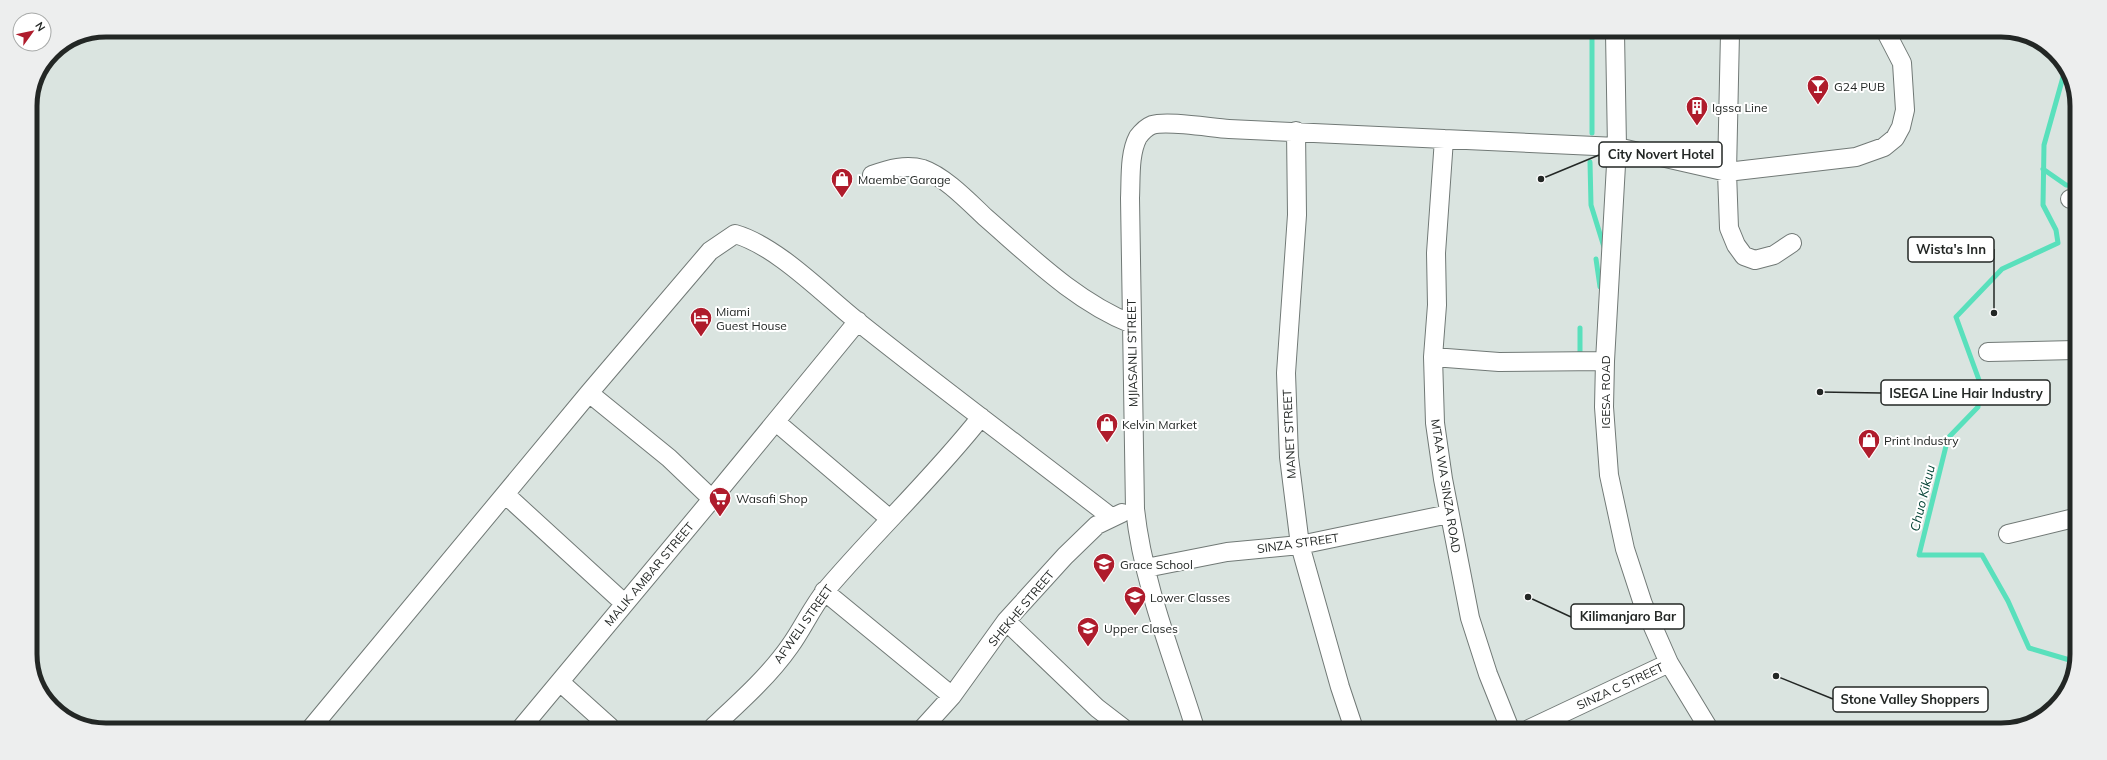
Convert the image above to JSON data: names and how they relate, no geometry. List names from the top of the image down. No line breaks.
{"streets":{"street":["MJIASANLI STREET","IGESA ROAD","MANET STREET","MTAA WA SINZA ROAD","SINZA STREET","MALIK AMBAR STREET","SHEKHE STREET","AFWELI STREET","SINZA C STREET"]},"crossings":[["MJIASANLI STREET","MANET STREET"],["MJIASANLI STREET","SINZA STREET"],["MJIASANLI STREET","SHEKHE STREET"],["IGESA ROAD","SINZA C STREET"],["MANET STREET","SINZA STREET"],["MTAA WA SINZA ROAD","SINZA STREET"]],"water":["Chuo Kikuu"],"places":{"bar":["G24 PUB"],"building":["Igssa Line"],"other":["City Novert Hotel","Wista's Inn","ISEGA Line Hair Industry","Kilimanjaro Bar","Stone Valley Shoppers"],"shop":["Maembe Garage","Kelvin Market","Print Industry"],"hotel":["Miami Guest House"],"supermarket":["Wasafi Shop"],"school or university":["Grace School","Lower Classes","Upper Clases"]},"north":"top right"}
